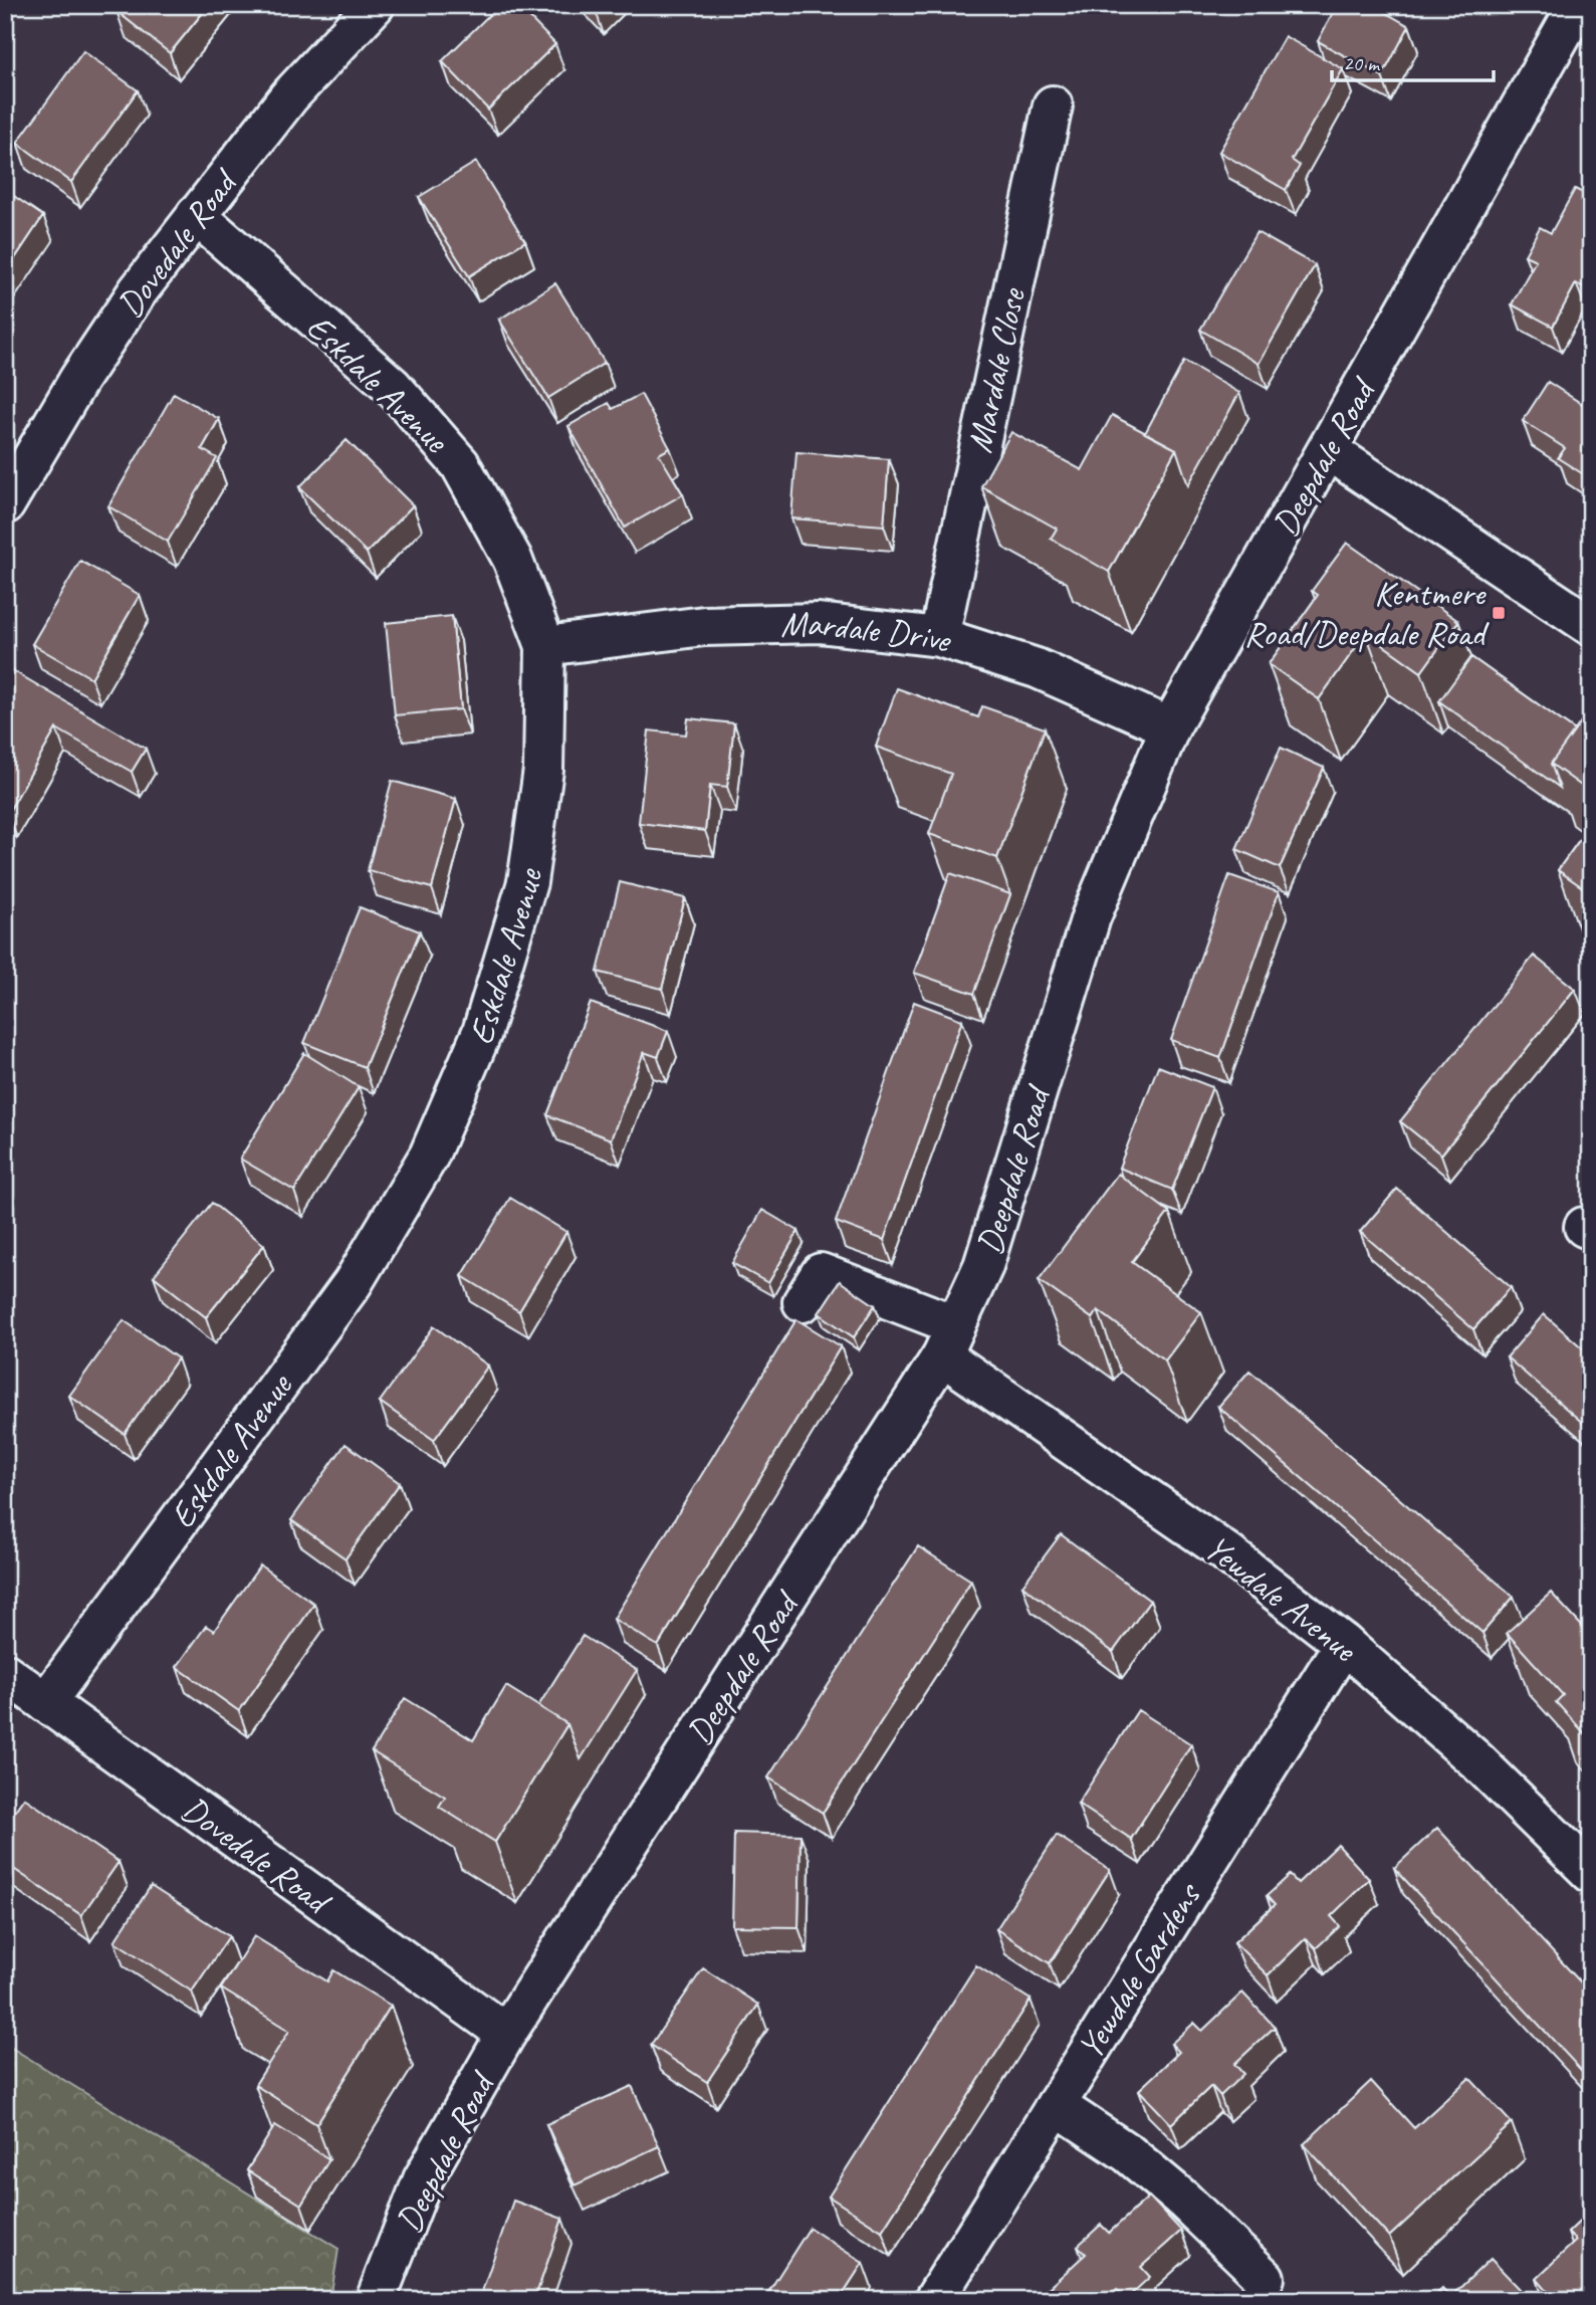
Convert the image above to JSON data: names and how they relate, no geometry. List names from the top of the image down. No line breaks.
{"streets":{"street":["Dovedale Road","Mardale Close","Eskdale Avenue","Deepdale Road","Mardale Drive","Yewdale Avenue","Yewdale Gardens"]},"crossings":[["Dovedale Road","Eskdale Avenue"],["Dovedale Road","Deepdale Road"],["Mardale Close","Mardale Drive"],["Eskdale Avenue","Mardale Drive"],["Deepdale Road","Mardale Drive"],["Deepdale Road","Yewdale Avenue"],["Yewdale Avenue","Yewdale Gardens"]],"places":{"transit":["Kentmere Road/Deepdale Road"]},"scale_bar":"20 m"}
